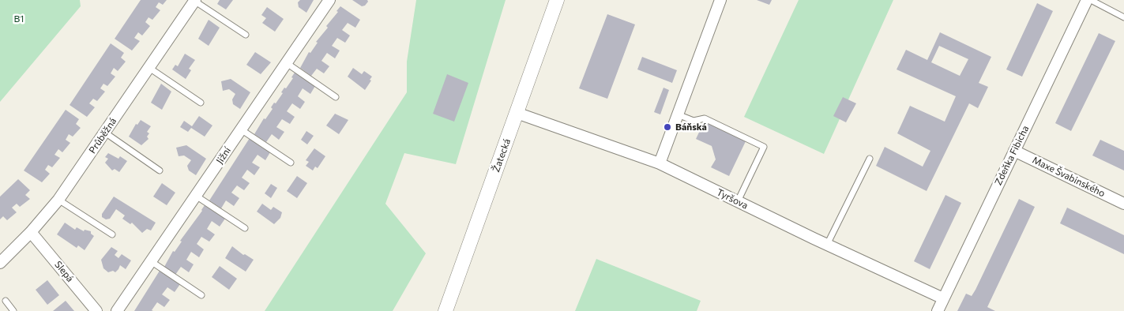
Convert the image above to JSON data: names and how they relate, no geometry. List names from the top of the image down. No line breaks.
{"streets":{"street":["Průběžná","Jižní","Žatecká","Zdeňka Fibicha","Maxe Švabinského","Tyršova","Slepá"]},"crossings":[["Průběžná","Slepá"],["Žatecká","Tyršova"],["Zdeňka Fibicha","Maxe Švabinského"],["Zdeňka Fibicha","Tyršova"]],"parks":["B1"],"places":["Báňská"]}
